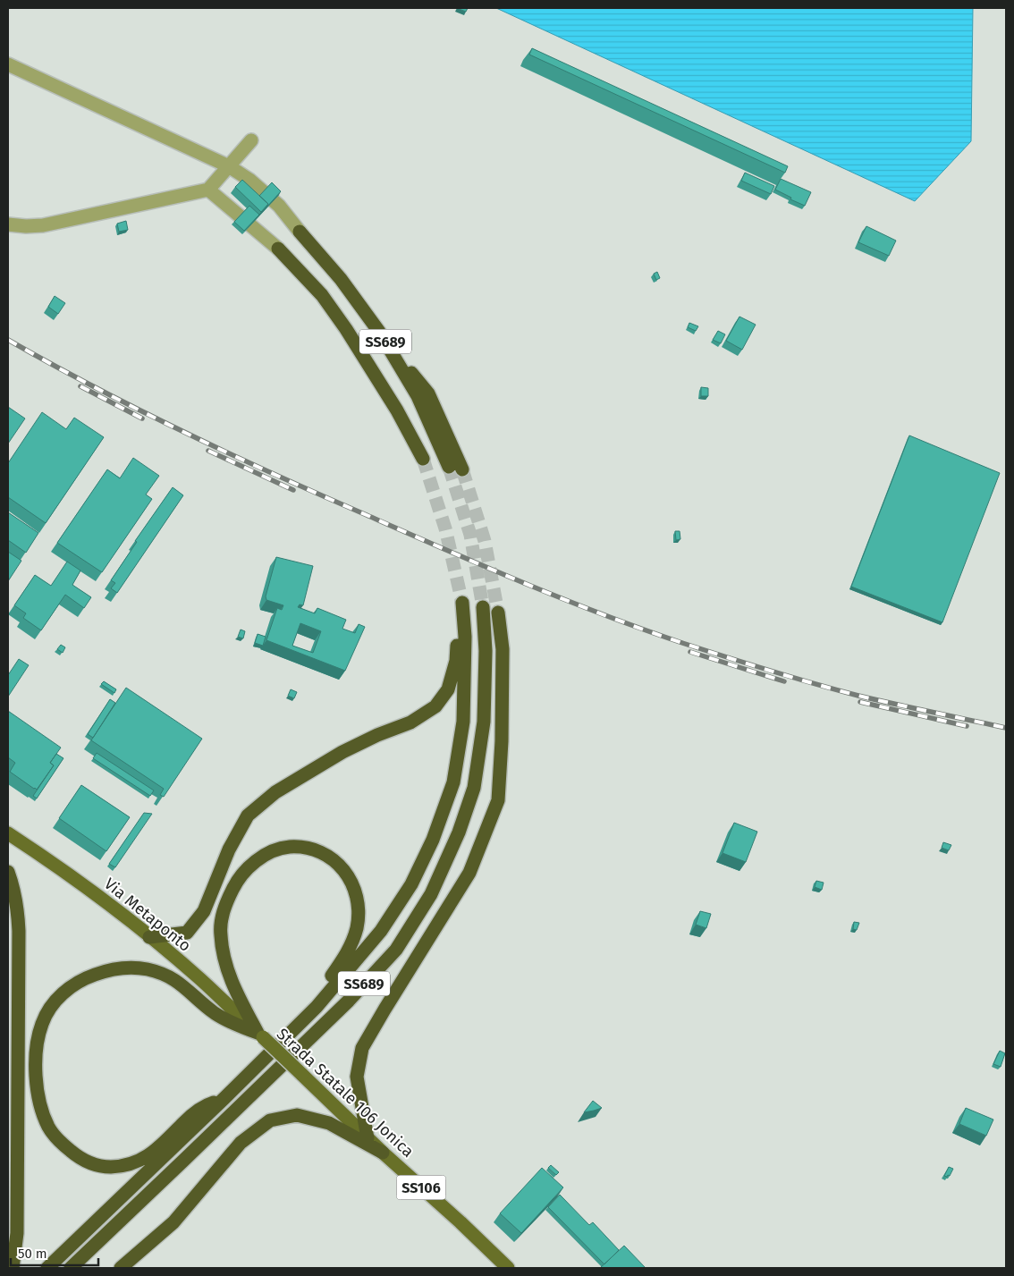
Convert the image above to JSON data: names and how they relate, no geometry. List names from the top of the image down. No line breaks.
{"streets":{"highway":["SS689"],"main road":["Via Metaponto","Strada Statale 106 Jonica","SS106"]},"crossings":[["SS689","Via Metaponto"],["Via Metaponto","Strada Statale 106 Jonica"]],"scale_bar":"50 m"}
